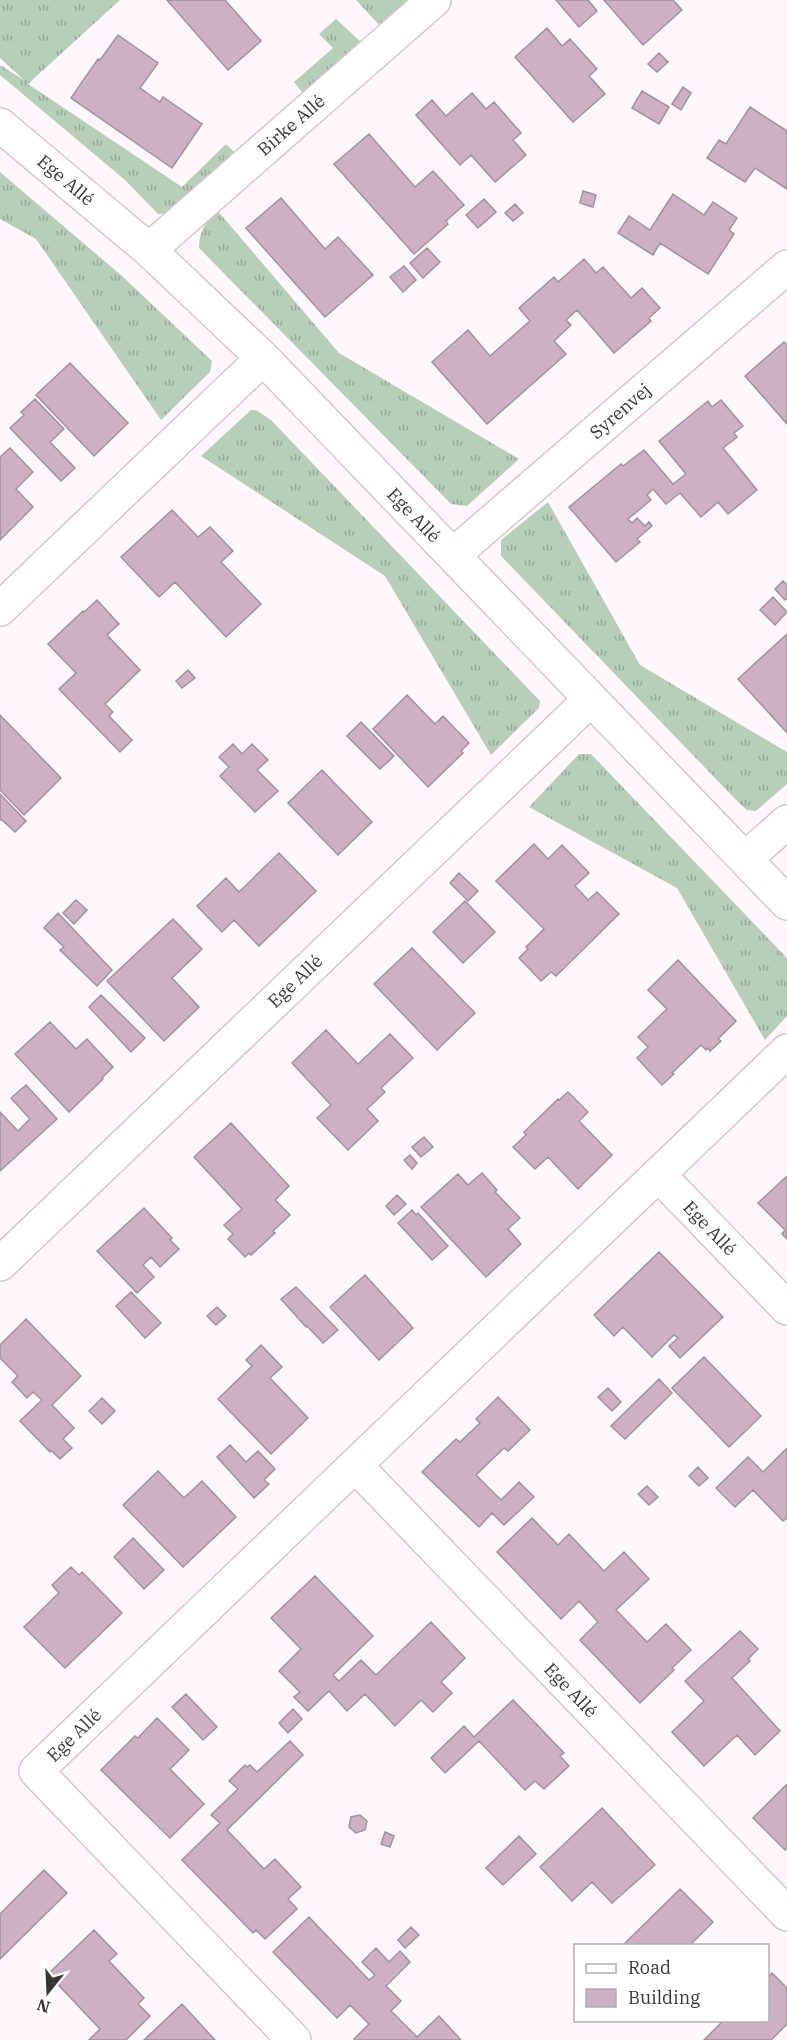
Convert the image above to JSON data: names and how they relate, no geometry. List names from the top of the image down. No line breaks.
{"streets":{"street":["Birke Allé","Ege Allé","Syrenvej"]},"crossings":[["Birke Allé","Ege Allé"],["Ege Allé","Syrenvej"]],"legend":["Road","Building"],"north":"bottom"}
